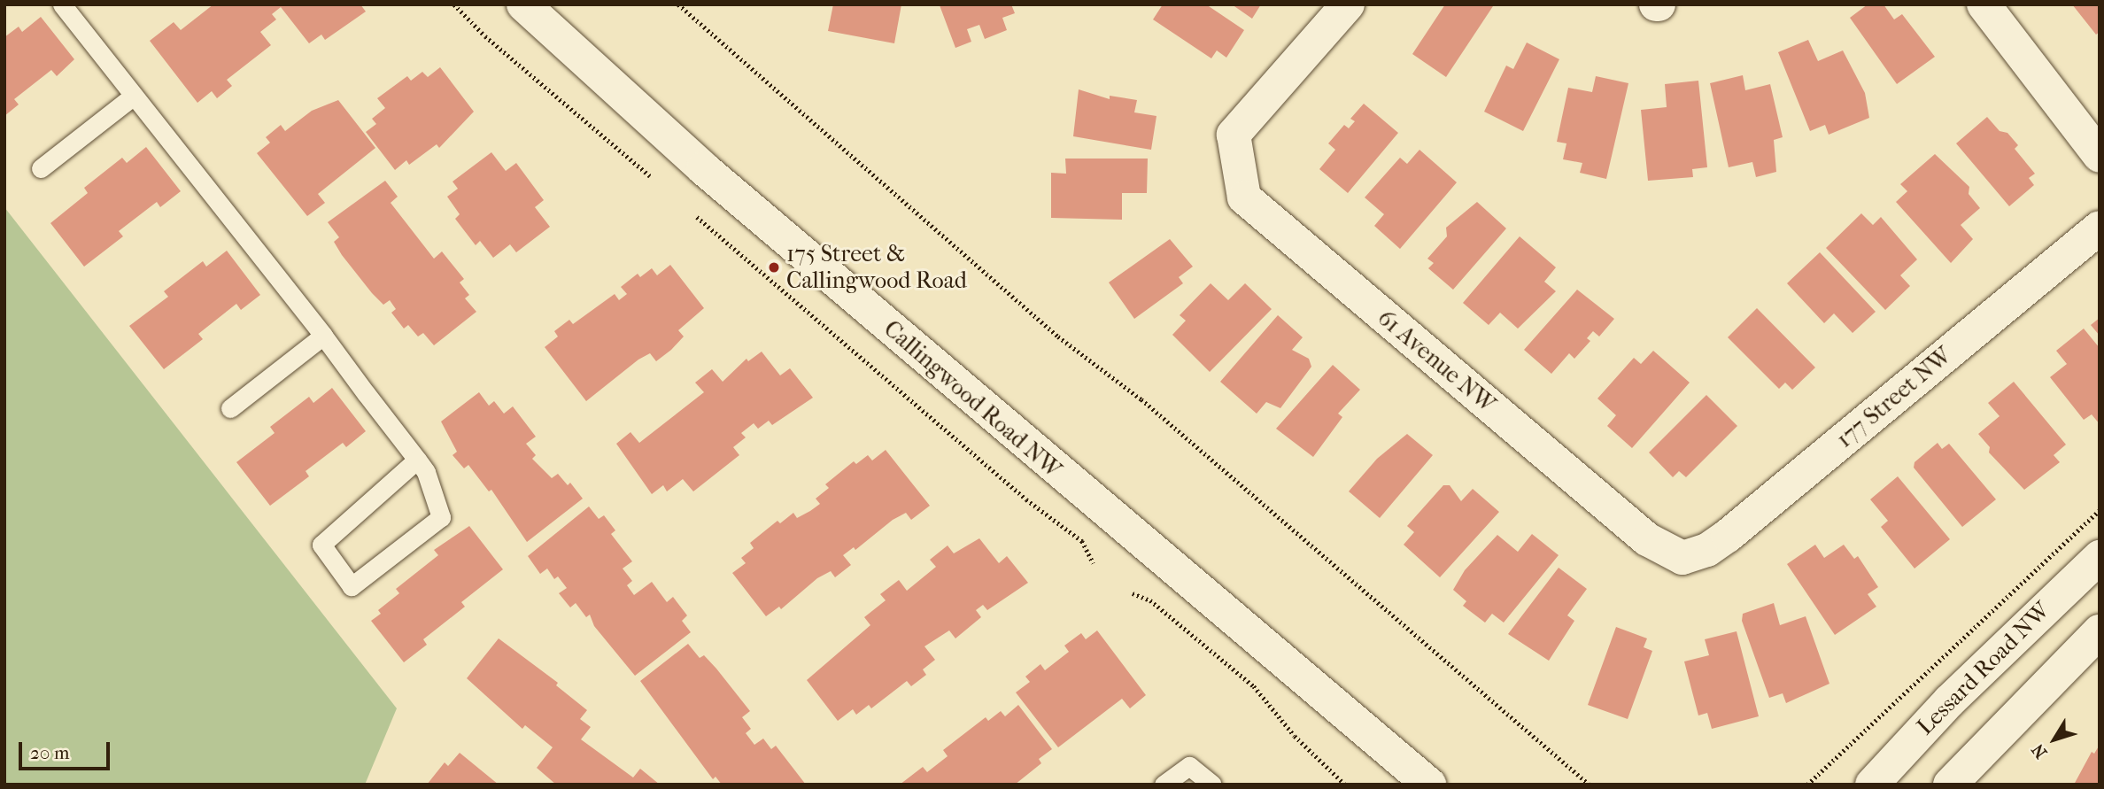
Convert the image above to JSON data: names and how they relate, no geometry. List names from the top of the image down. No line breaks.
{"streets":{"main road":["61 Avenue NW","177 Street NW","Callingwood Road NW","Lessard Road NW"]},"crossings":[["61 Avenue NW","177 Street NW"]],"places":["175 Street & Callingwood Road"],"scale_bar":"20 m","north":"bottom left"}
